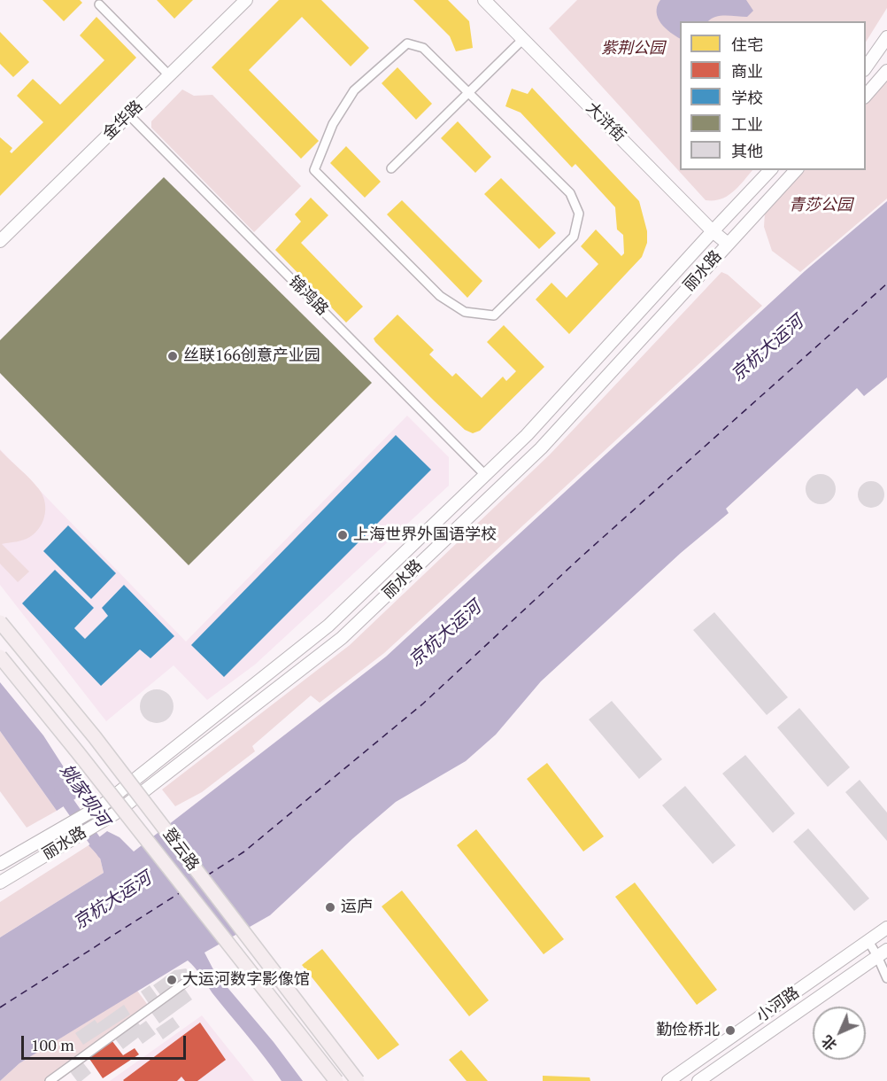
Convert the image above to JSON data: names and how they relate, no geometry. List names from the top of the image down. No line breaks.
{"streets":{"main road":["金华路","大浒街","丽水路","登云路","小河路"],"street":["锦鸿路"]},"crossings":[["金华路","锦鸿路"],["大浒街","丽水路"],["丽水路","锦鸿路"]],"water":["京杭大运河","姚家坝河"],"parks":["紫荆公园","青莎公园"],"places":["丝联166创意产业园","上海世界外国语学校","运庐","大运河数字影像馆","勤俭桥北"],"legend":["住宅","商业","学校","工业","其他"],"scale_bar":"100 m","north":"bottom left"}
